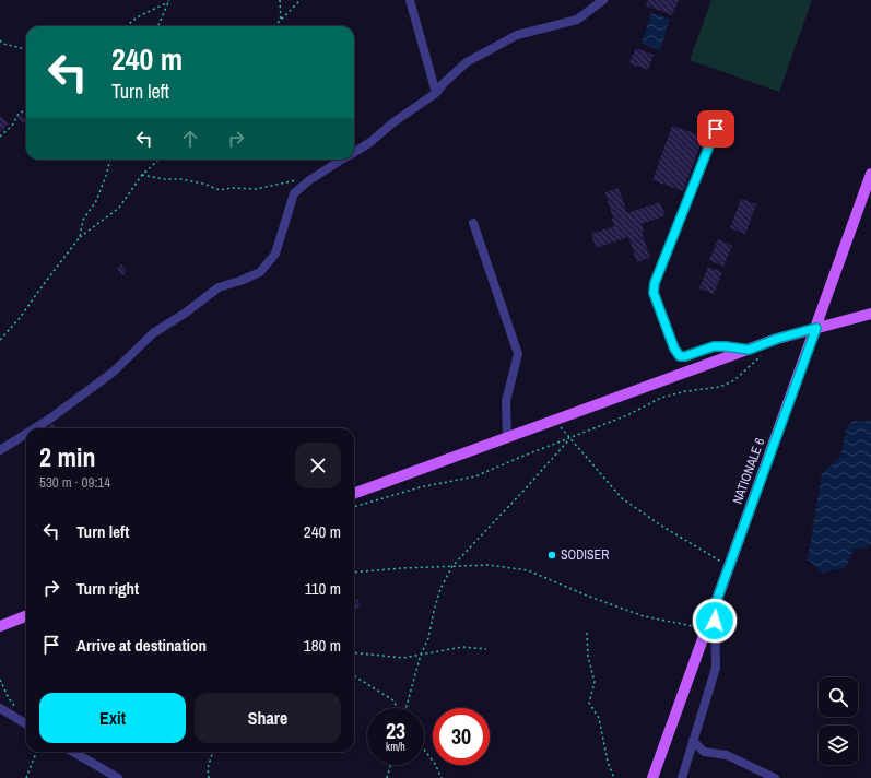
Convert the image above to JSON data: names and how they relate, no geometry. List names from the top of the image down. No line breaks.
{"streets":{"main road":["NATIONALE 6"]},"places":["SODISER"],"page":{"turn":["240 m","Turn left"],"heading":["2 min","530 m · 09:14"],"list":[{"name":"Turn left","value":"240 m"},{"name":"Turn right","value":"110 m"},{"name":"Arrive at destination","value":"180 m"}],"buttons":["Exit","Share"],"speed":"23 km/h","limit":"30"}}
